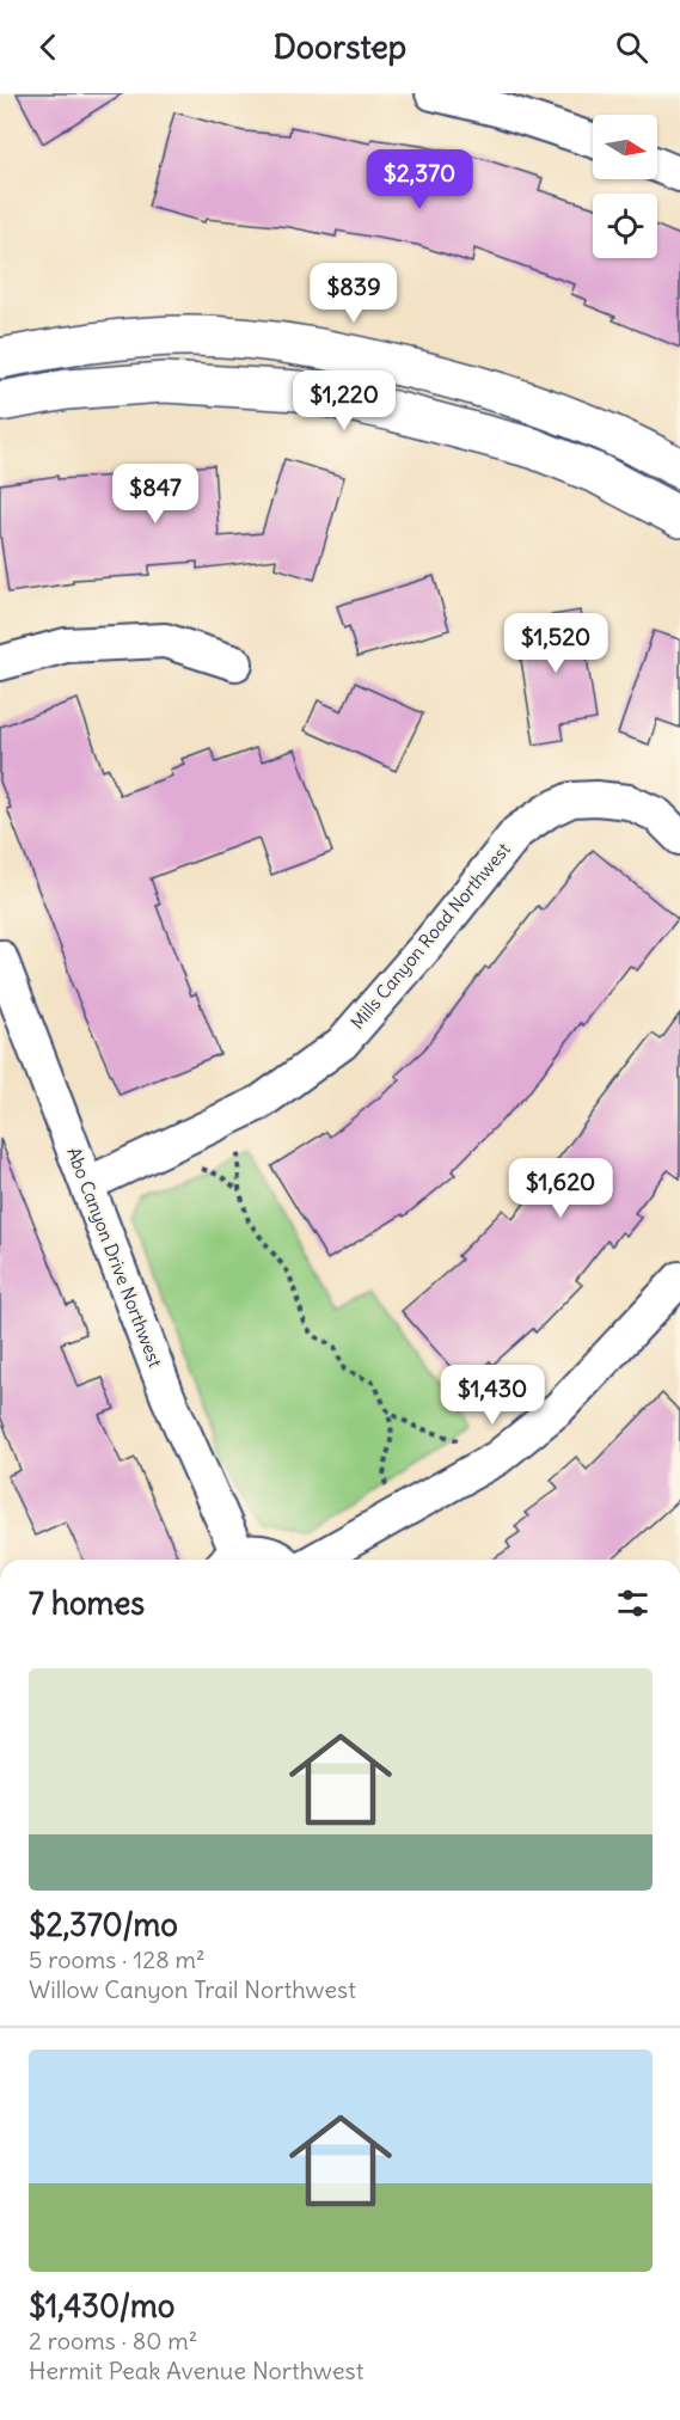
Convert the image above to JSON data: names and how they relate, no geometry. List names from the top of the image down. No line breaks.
{"streets":{"street":["Mills Canyon Road Northwest","Abo Canyon Drive Northwest"]},"crossings":[["Mills Canyon Road Northwest","Abo Canyon Drive Northwest"]],"north":"right","page":{"header":"Doorstep","price":["$2,370","$839","$1,220","$847","$1,520","$1,620","$1,430"],"heading":"7 homes","list":[{"name":"$2,370/mo","note":"5 rooms · 128 m² · Willow Canyon Trail Northwest"},{"name":"$1,430/mo","note":"2 rooms · 80 m² · Hermit Peak Avenue Northwest"}]}}
